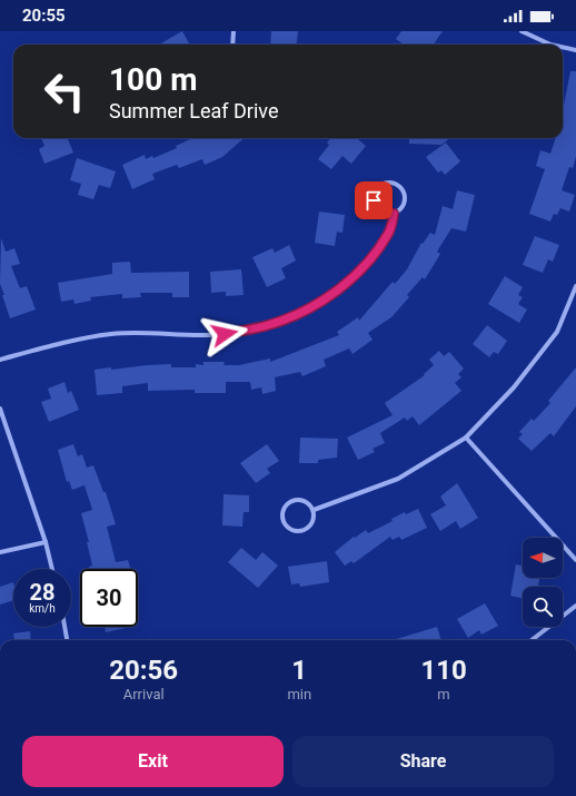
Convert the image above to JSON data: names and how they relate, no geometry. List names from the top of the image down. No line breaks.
{"north":"left","page":{"status":"20:55","turn":["100 m","Summer Leaf Drive"],"speed":"28 km/h","limit":"30","eta":["20:56","Arrival","1","min","110","m"],"buttons":["Exit","Share"]}}
